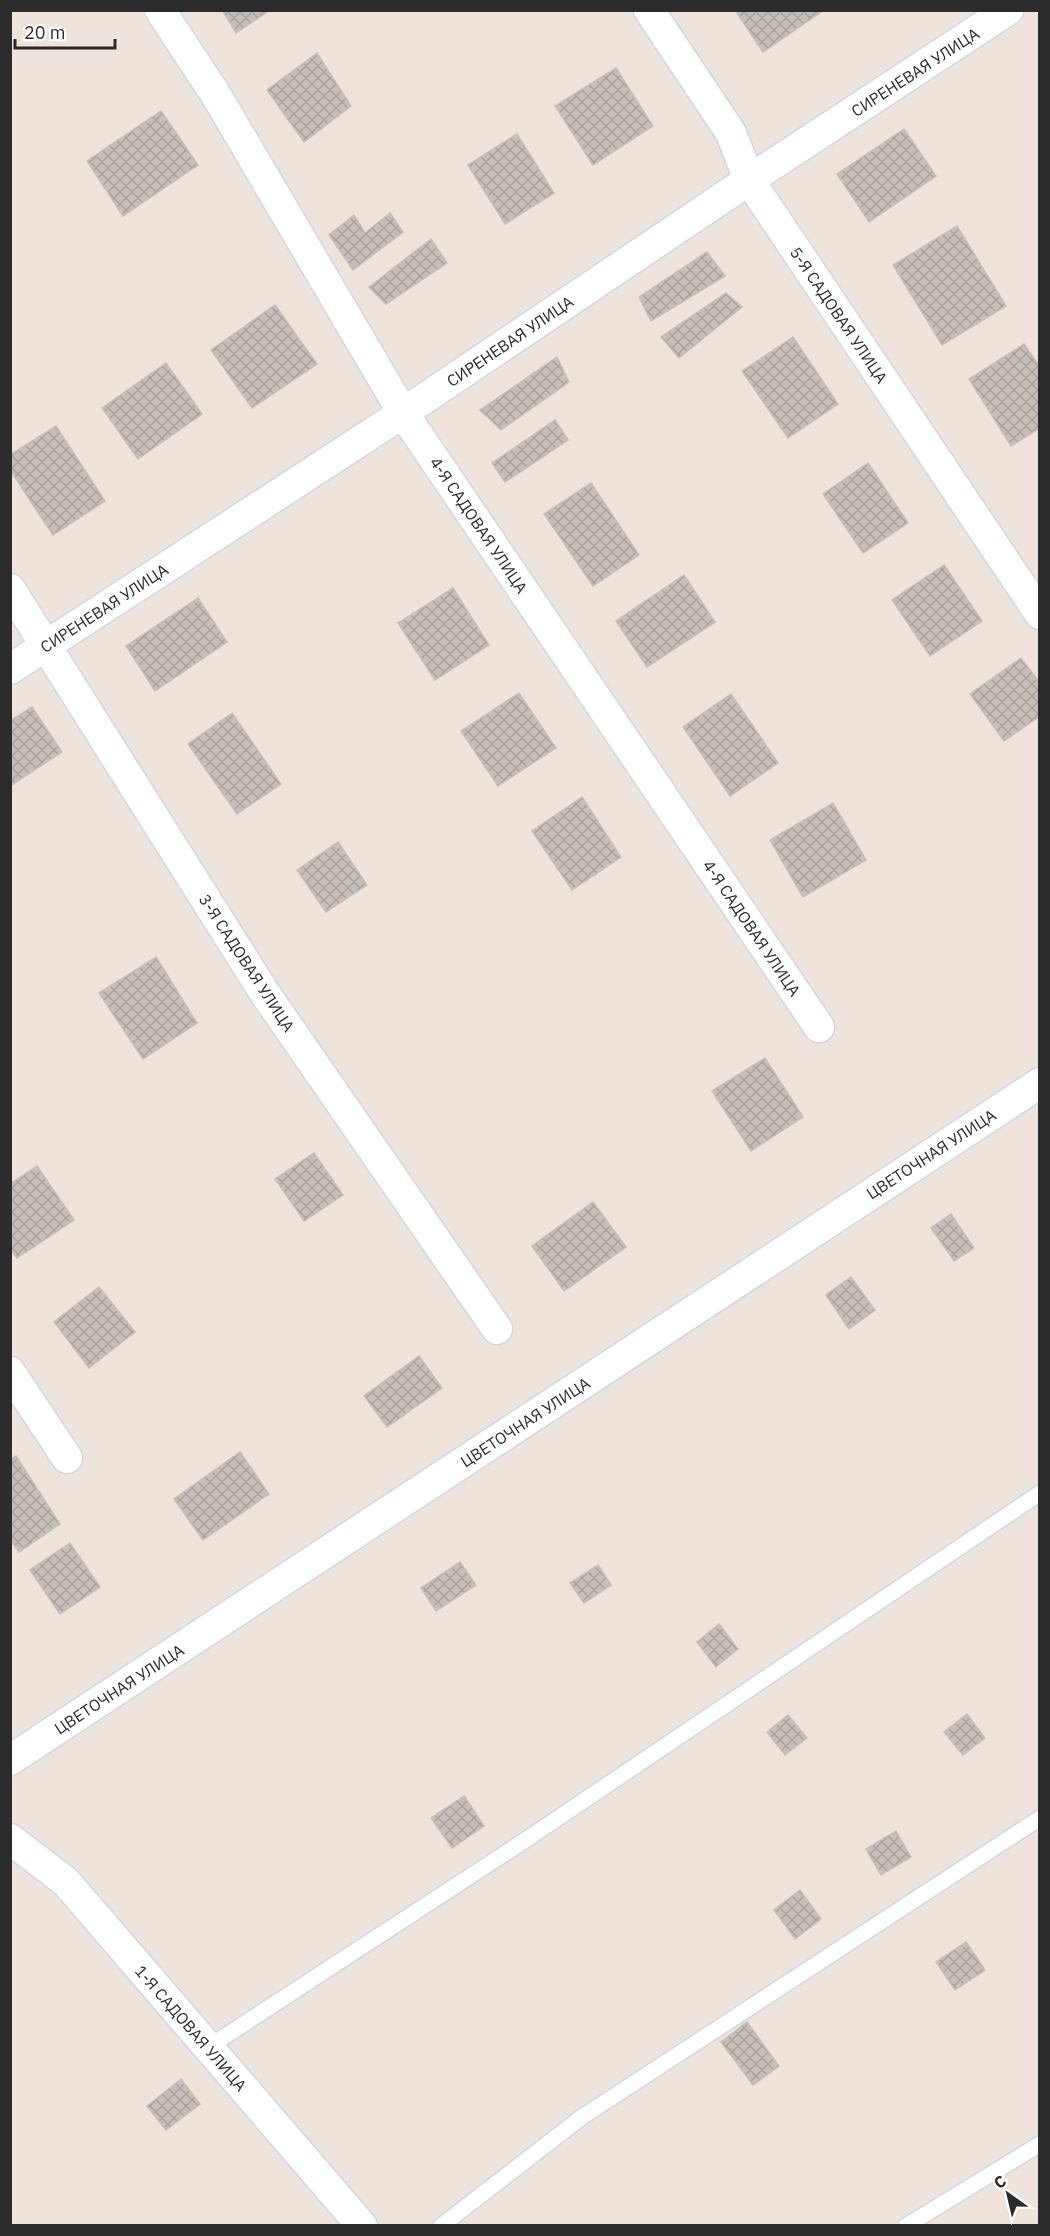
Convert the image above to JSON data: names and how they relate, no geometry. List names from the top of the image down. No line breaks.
{"streets":{"street":["СИРЕНЕВАЯ УЛИЦА","5-Я САДОВАЯ УЛИЦА","4-Я САДОВАЯ УЛИЦА","3-Я САДОВАЯ УЛИЦА","ЦВЕТОЧНАЯ УЛИЦА","1-Я САДОВАЯ УЛИЦА"]},"crossings":[["СИРЕНЕВАЯ УЛИЦА","5-Я САДОВАЯ УЛИЦА"],["СИРЕНЕВАЯ УЛИЦА","4-Я САДОВАЯ УЛИЦА"],["СИРЕНЕВАЯ УЛИЦА","3-Я САДОВАЯ УЛИЦА"]],"scale_bar":"20 m","north":"top left"}
